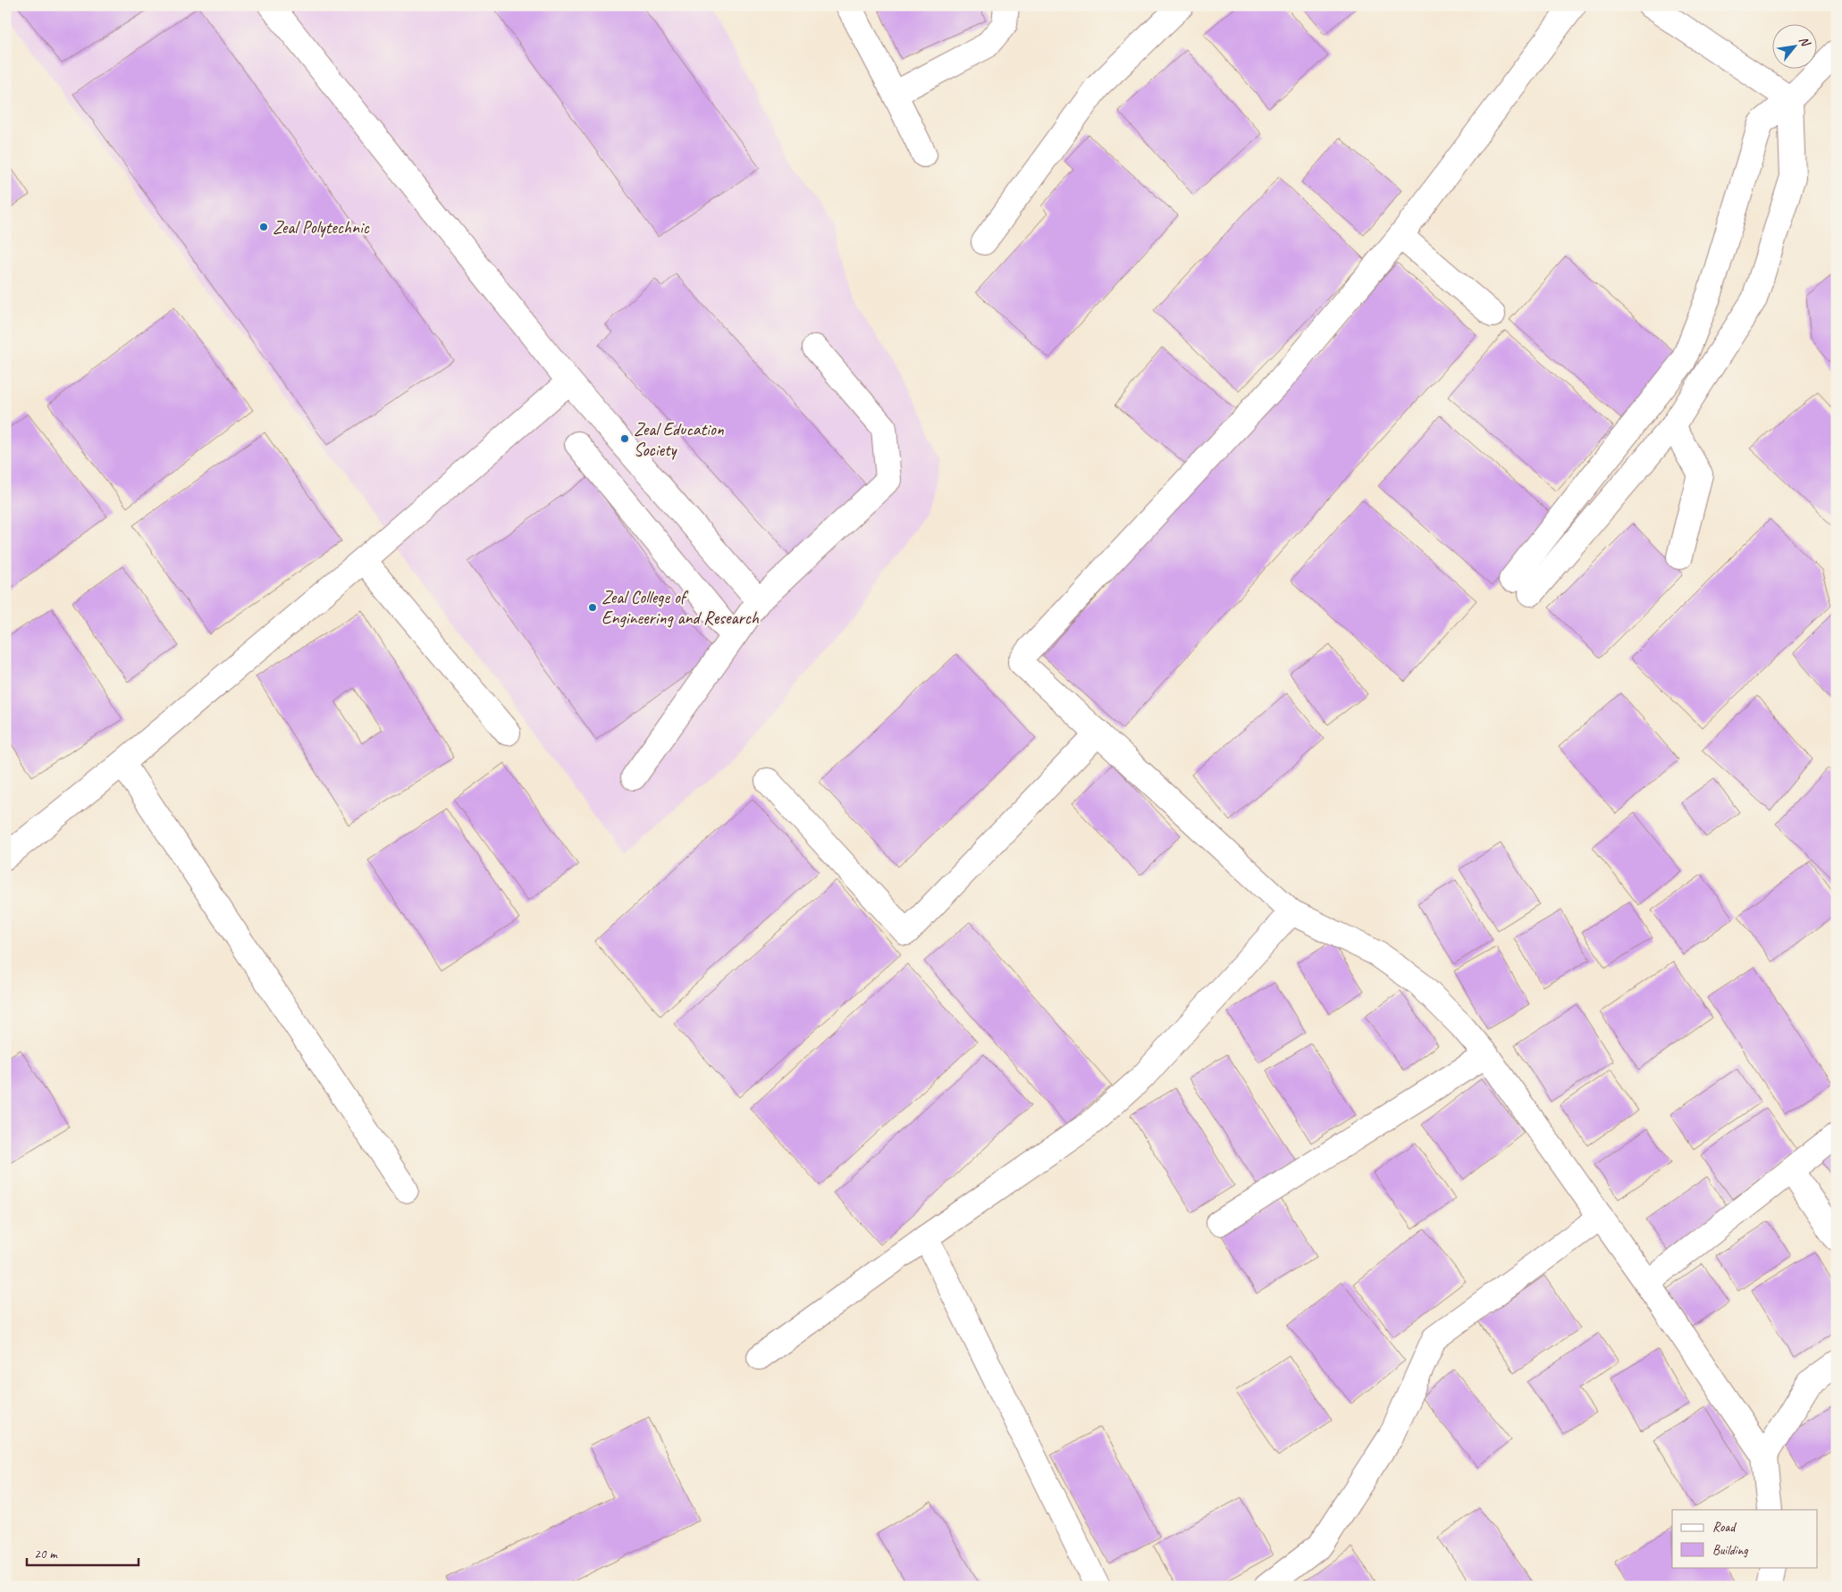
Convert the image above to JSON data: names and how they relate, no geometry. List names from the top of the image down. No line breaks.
{"places":["Zeal Polytechnic","Zeal Education Society","Zeal College of Engineering and Research"],"legend":["Road","Building"],"scale_bar":"20 m","north":"top right"}
